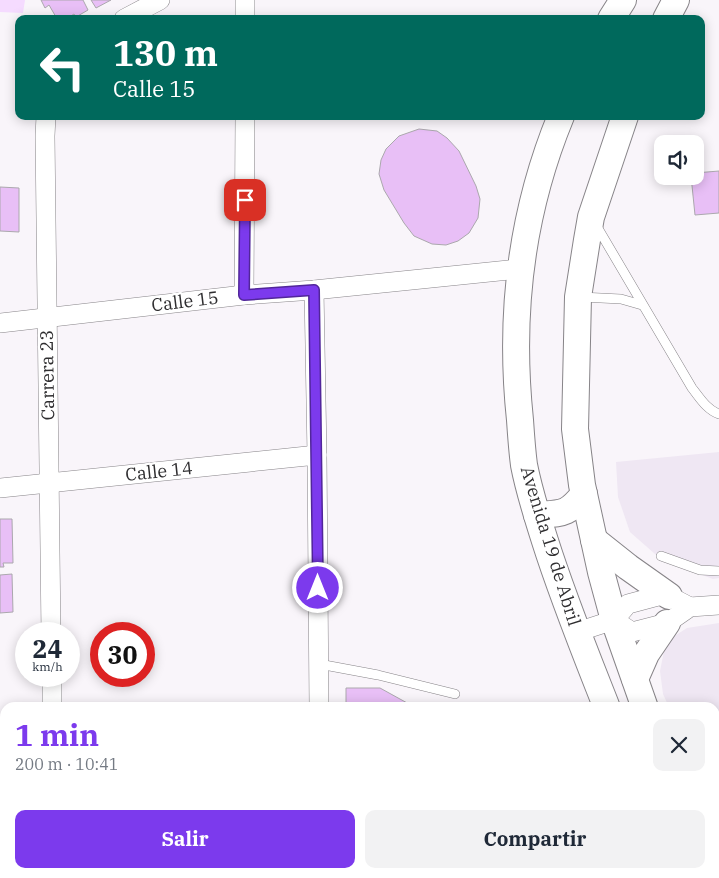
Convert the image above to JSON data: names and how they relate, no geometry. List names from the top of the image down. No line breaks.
{"streets":{"main road":["Avenida 19 de Abril"],"street":["Calle 15","Carrera 23","Calle 14"]},"crossings":[["Calle 15","Carrera 23"],["Calle 15","Avenida 19 de Abril"],["Carrera 23","Calle 14"]],"page":{"turn":["130 m","Calle 15"],"speed":"24 km/h","limit":"30","heading":["1 min","200 m · 10:41"],"buttons":["Salir","Compartir"]}}
